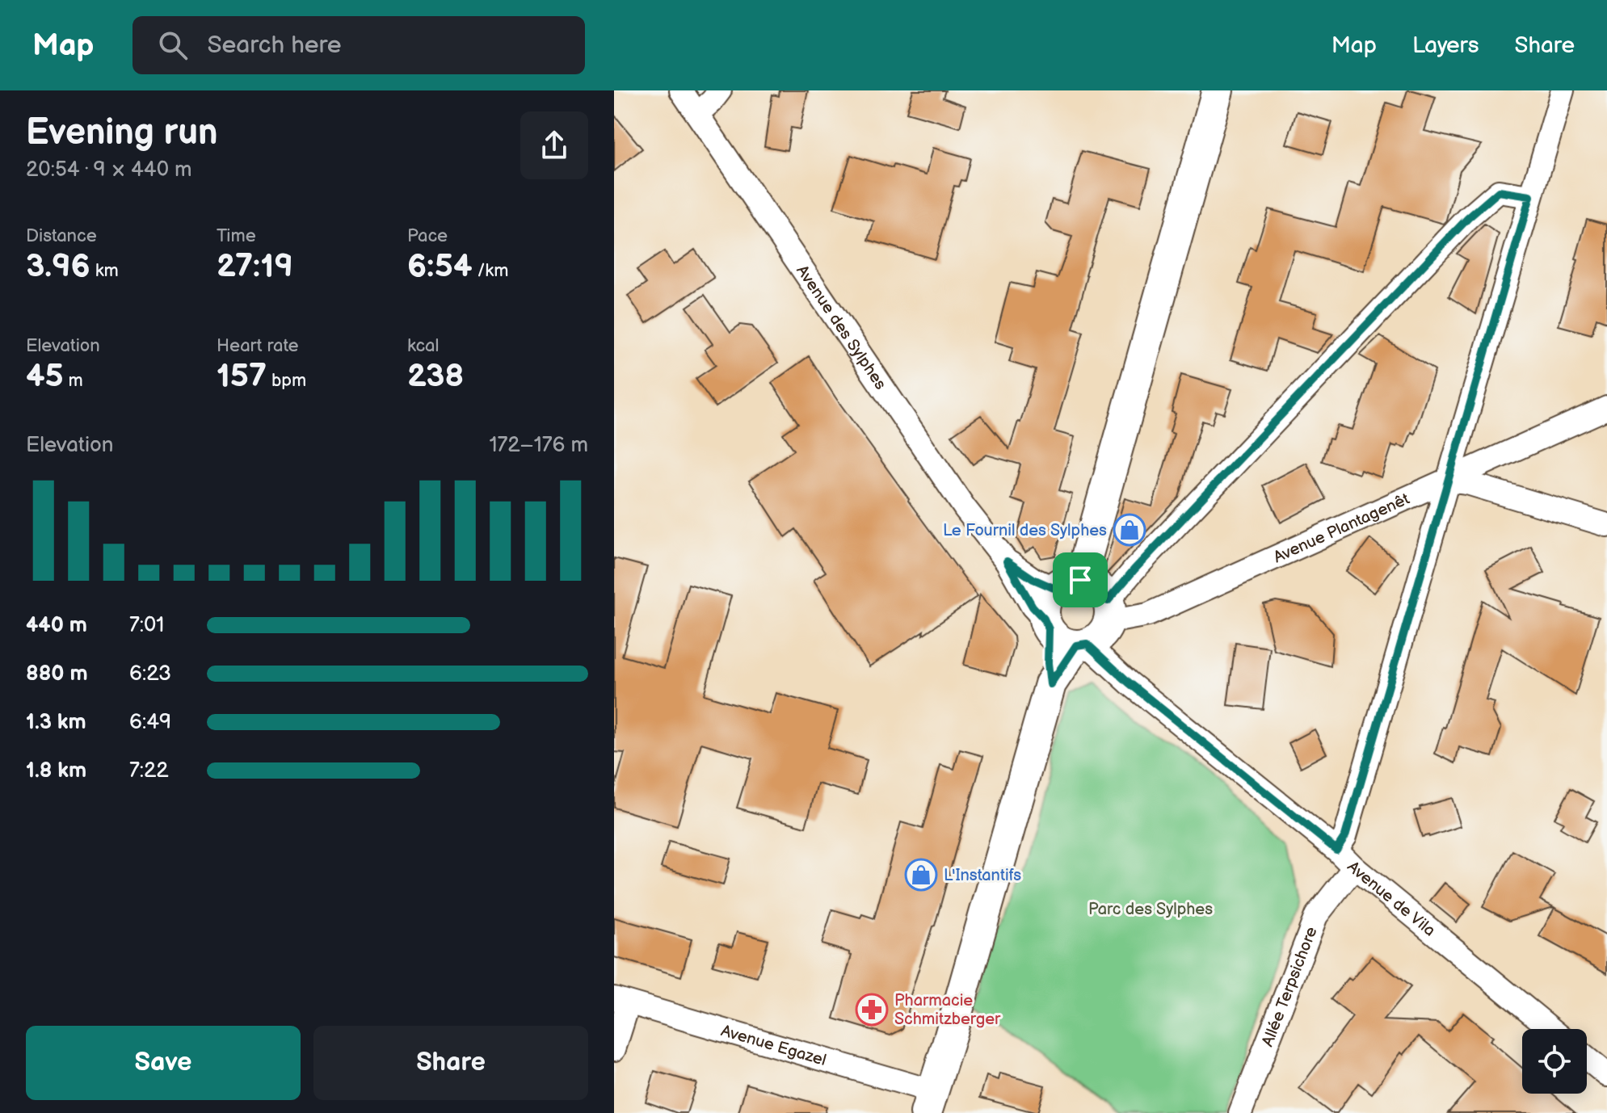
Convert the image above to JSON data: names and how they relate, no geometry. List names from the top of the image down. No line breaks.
{"streets":{"street":["Avenue des Sylphes","Avenue Plantagenêt","Avenue de Vila","Allée Terpsichore","Avenue Egazel"]},"crossings":[["Avenue des Sylphes","Avenue Plantagenêt"],["Avenue des Sylphes","Avenue de Vila"],["Avenue Plantagenêt","Avenue de Vila"],["Avenue de Vila","Allée Terpsichore"]],"parks":["Parc des Sylphes"],"places":{"shop":["Le Fournil des Sylphes","L'Instantifs"],"pharmacy":["Pharmacie Schmitzberger"]},"page":{"header":"Map","search":"Search here","nav":["Map","Layers","Share"],"heading":["Evening run","20:54 · 9 × 440 m"],"stats":[["Distance","3.96 km"],["Time","27:19"],["Pace","6:54 /km"],["Elevation","45 m"],["Heart rate","157 bpm"],["kcal","238"]],"chart":["Elevation","172–176 m"],"list":[{"name":"440 m","note":"7:01"},{"name":"880 m","note":"6:23"},{"name":"1.3 km","note":"6:49"},{"name":"1.8 km","note":"7:22"}],"buttons":["Save","Share"]}}
